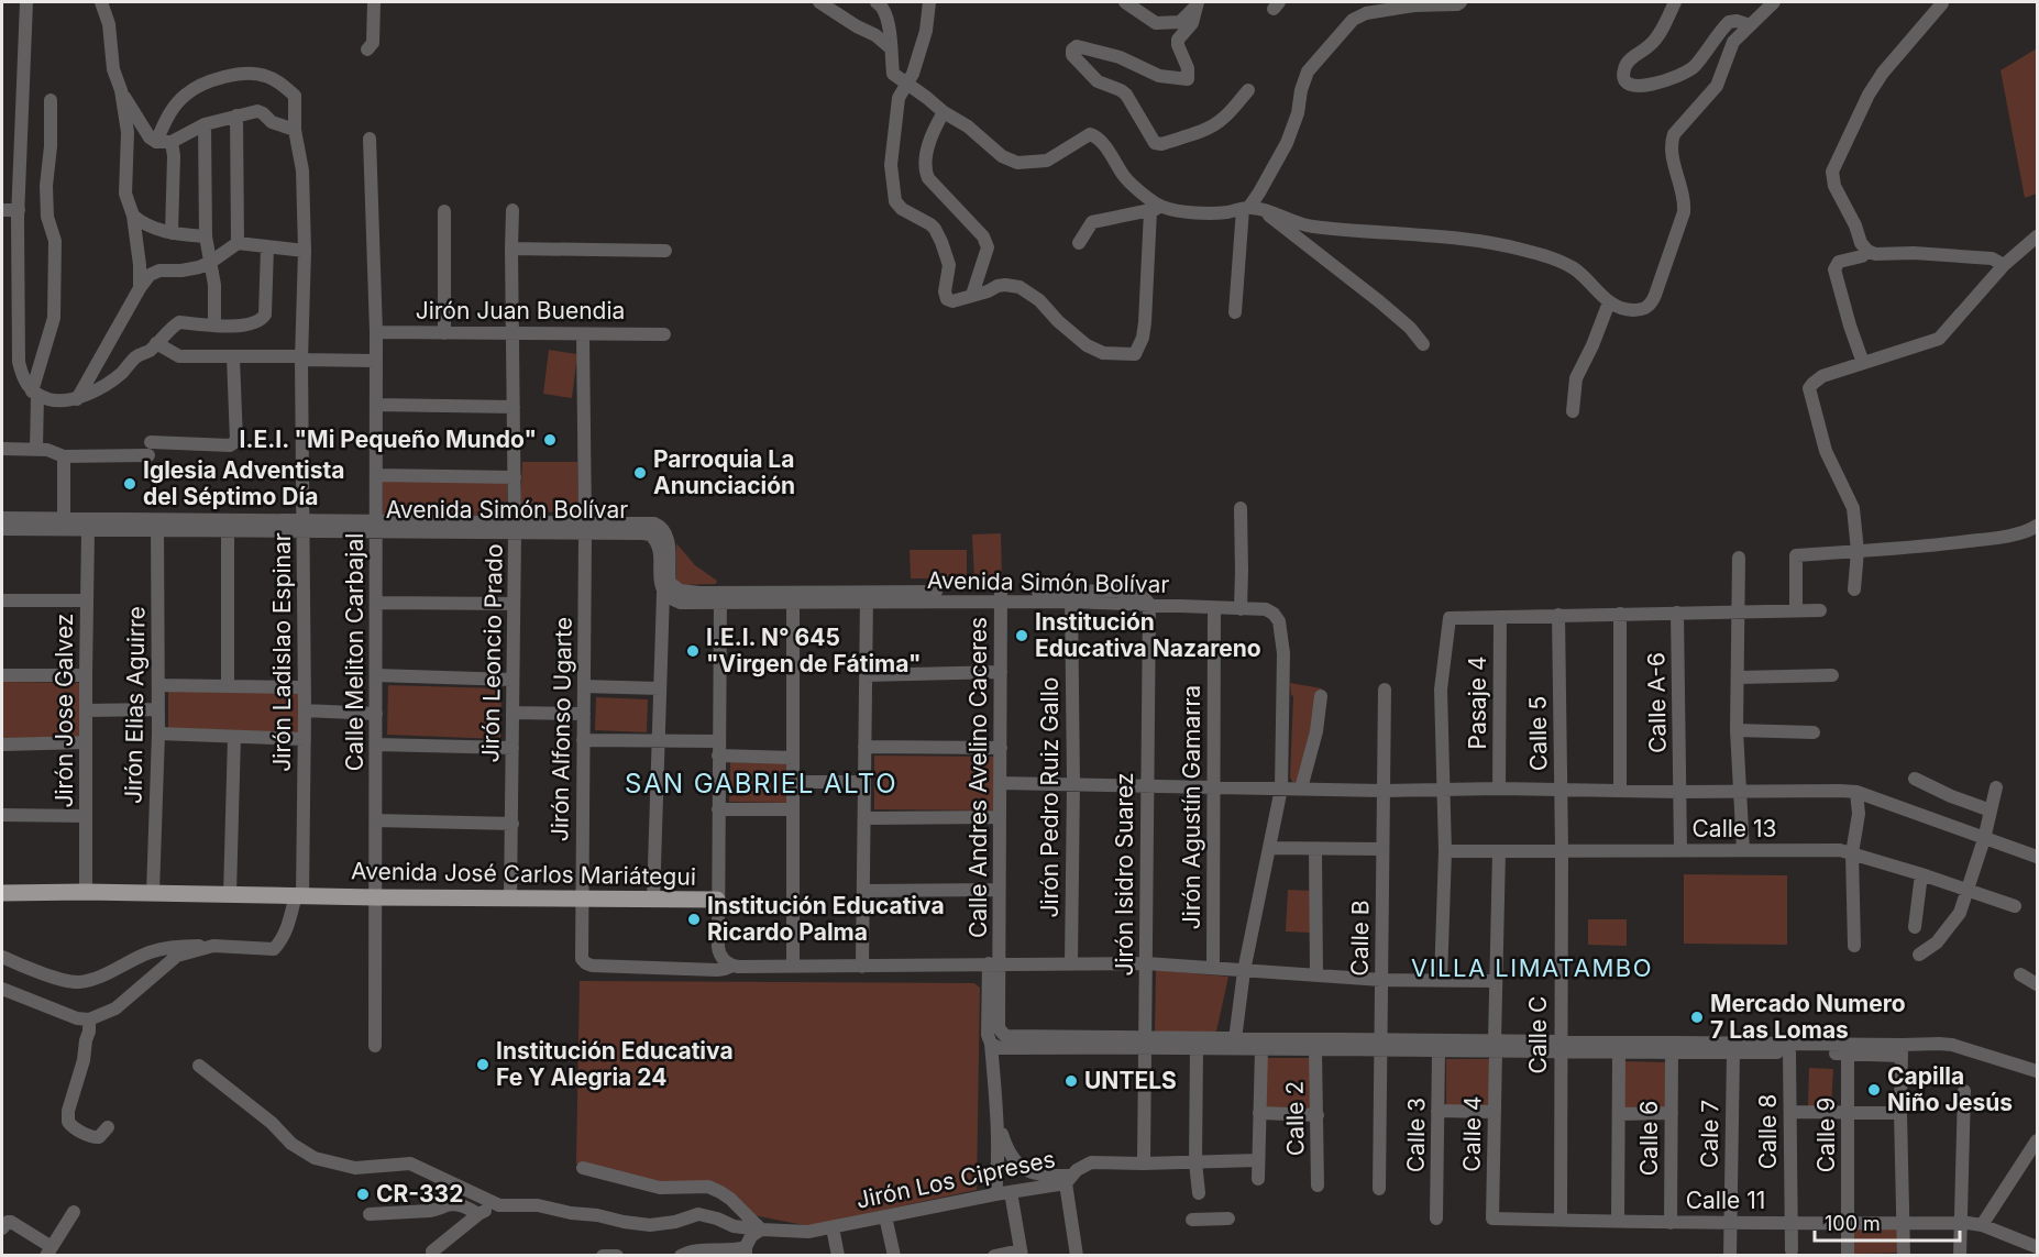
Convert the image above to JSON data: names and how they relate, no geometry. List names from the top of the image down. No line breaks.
{"streets":{"main road":["Avenida José Carlos Mariátegui"],"street":["Jirón Juan Buendia","Avenida Simón Bolívar","Jirón Ladislao Espinar","Calle Meliton Carbajal","Jirón Leoncio Prado","Pasaje 4","Calle A-6","Jirón Elias Aguirre","Jirón Jose Galvez","Jirón Alfonso Ugarte","Calle 5","Calle Andres Avelino Caceres","Jirón Pedro Ruiz Gallo","Jirón Agustín Gamarra","Calle 13","Jirón Isidro Suarez","Calle B","Calle C","Calle 2","Calle 8","Calle 4","Cale 7","Calle 3","Calle 9","Calle 6","Jirón Los Cipreses","Calle 11"]},"crossings":[["Jirón Juan Buendia","Calle Meliton Carbajal"],["Jirón Juan Buendia","Jirón Leoncio Prado"],["Jirón Juan Buendia","Jirón Alfonso Ugarte"],["Avenida Simón Bolívar","Jirón Ladislao Espinar"],["Avenida Simón Bolívar","Calle Meliton Carbajal"],["Avenida Simón Bolívar","Jirón Leoncio Prado"],["Avenida Simón Bolívar","Jirón Elias Aguirre"],["Avenida Simón Bolívar","Jirón Jose Galvez"],["Avenida Simón Bolívar","Jirón Alfonso Ugarte"],["Avenida Simón Bolívar","Calle Andres Avelino Caceres"],["Avenida Simón Bolívar","Jirón Pedro Ruiz Gallo"],["Avenida Simón Bolívar","Jirón Agustín Gamarra"],["Avenida Simón Bolívar","Jirón Isidro Suarez"],["Jirón Ladislao Espinar","Avenida José Carlos Mariátegui"],["Calle Meliton Carbajal","Avenida José Carlos Mariátegui"],["Jirón Leoncio Prado","Avenida José Carlos Mariátegui"],["Calle A-6","Calle 13"],["Jirón Elias Aguirre","Avenida José Carlos Mariátegui"],["Jirón Jose Galvez","Avenida José Carlos Mariátegui"],["Jirón Alfonso Ugarte","Avenida José Carlos Mariátegui"],["Calle 5","Calle 13"],["Calle 5","Calle C"],["Calle 13","Calle C"],["Calle 13","Calle 4"],["Jirón Isidro Suarez","Jirón Los Cipreses"],["Calle C","Calle 11"],["Calle 8","Calle 11"],["Calle 4","Calle 11"],["Cale 7","Calle 11"],["Calle 9","Calle 11"],["Calle 6","Calle 11"]],"districts":["SAN GABRIEL ALTO","VILLA LIMATAMBO"],"places":["I.E.I. \"Mi Pequeño Mundo\"","Parroquia La Anunciación","Iglesia Adventista del Séptimo Día","Institución Educativa Nazareno","I.E.I. N° 645 \"Virgen de Fátima\"","Institución Educativa Ricardo Palma","Mercado Numero 7 Las Lomas","Institución Educativa Fe Y Alegria 24","UNTELS","Capilla Niño Jesús","CR-332"],"scale_bar":"100 m"}
